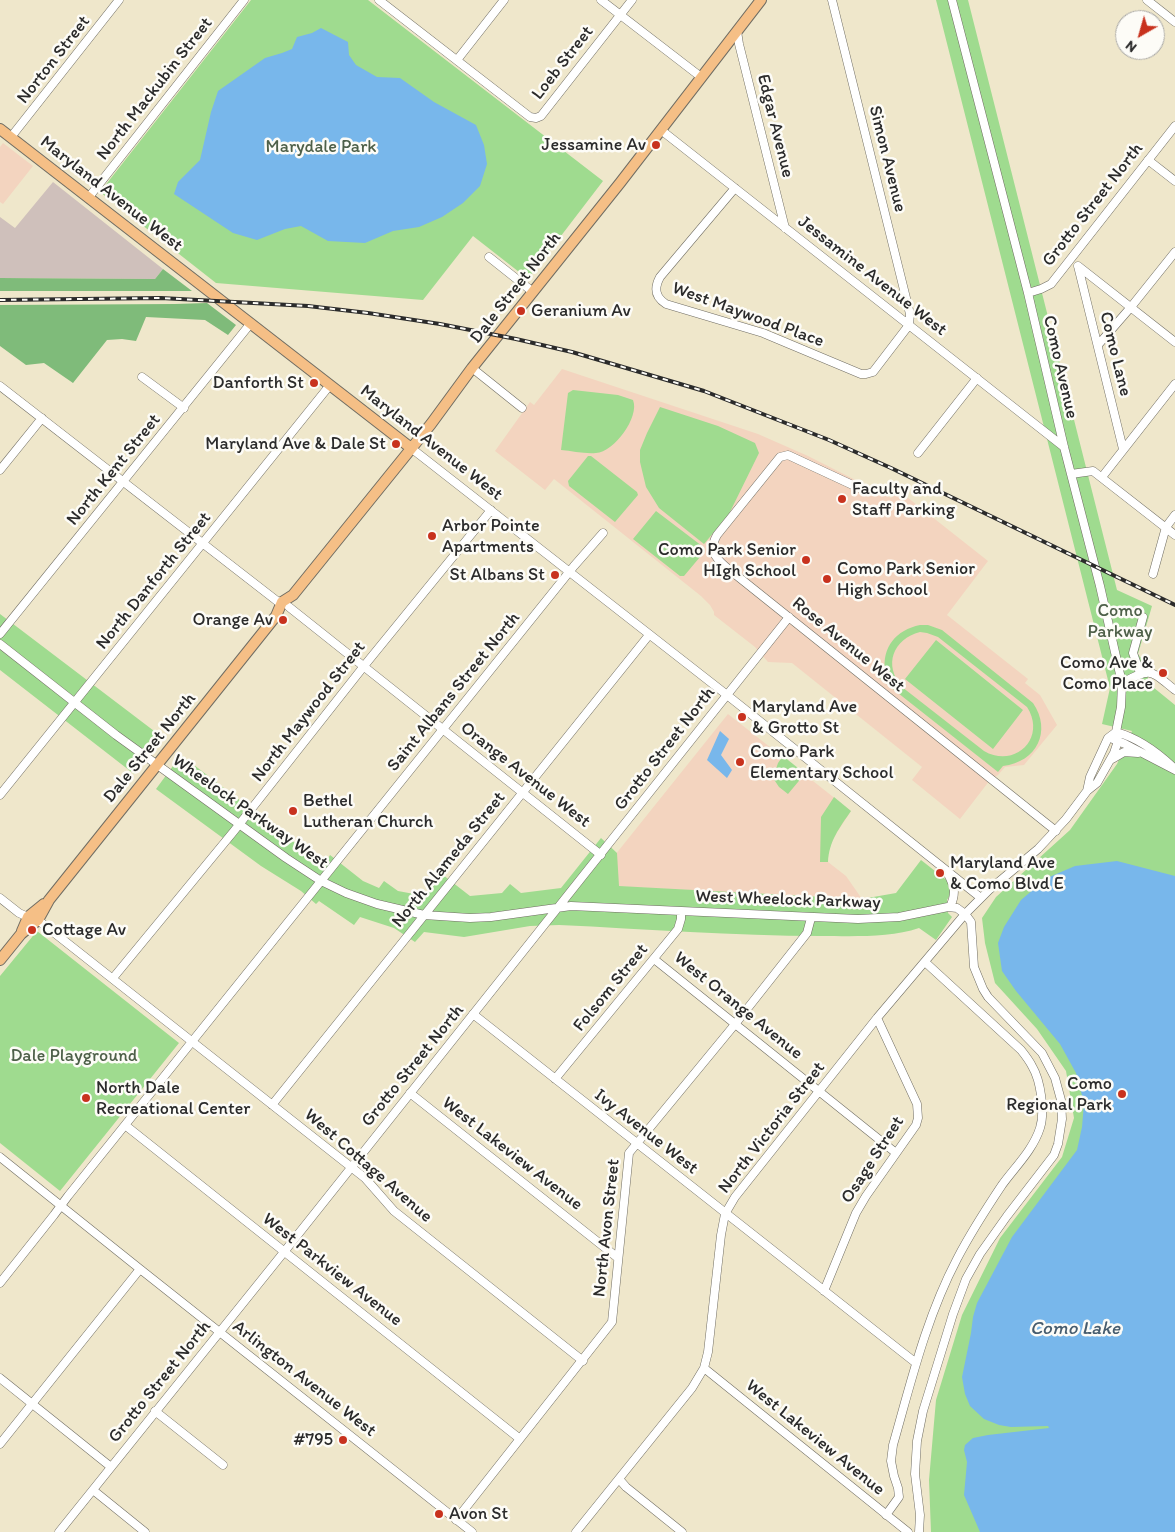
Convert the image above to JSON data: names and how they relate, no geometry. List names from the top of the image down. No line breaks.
{"streets":{"main road":["Maryland Avenue West","Dale Street North"],"street":["Norton Street","Loeb Street","North Mackubin Street","Edgar Avenue","Simon Avenue","Grotto Street North","Jessamine Avenue West","West Maywood Place","Como Lane","Como Avenue","North Kent Street","North Danforth Street","Rose Avenue West","Saint Albans Street North","North Maywood Street","Orange Avenue West","Wheelock Parkway West","North Alameda Street","West Wheelock Parkway","Folsom Street","West Orange Avenue","North Victoria Street","Ivy Avenue West","West Lakeview Avenue","Osage Street","West Cottage Avenue","North Avon Street","West Parkview Avenue","Arlington Avenue West"]},"crossings":[["Norton Street","Maryland Avenue West"],["North Mackubin Street","Maryland Avenue West"],["Edgar Avenue","Jessamine Avenue West"],["Edgar Avenue","Dale Street North"],["Simon Avenue","Jessamine Avenue West"],["Simon Avenue","West Maywood Place"],["Maryland Avenue West","Grotto Street North"],["Maryland Avenue West","Dale Street North"],["Maryland Avenue West","North Kent Street"],["Maryland Avenue West","North Danforth Street"],["Maryland Avenue West","Saint Albans Street North"],["Maryland Avenue West","North Maywood Street"],["Maryland Avenue West","North Alameda Street"],["Maryland Avenue West","North Victoria Street"],["Grotto Street North","Como Avenue"],["Grotto Street North","Rose Avenue West"],["Grotto Street North","Orange Avenue West"],["Grotto Street North","Wheelock Parkway West"],["Grotto Street North","Ivy Avenue West"],["Grotto Street North","West Lakeview Avenue"],["Grotto Street North","West Cottage Avenue"],["Grotto Street North","West Parkview Avenue"],["Grotto Street North","Arlington Avenue West"],["Jessamine Avenue West","Dale Street North"],["Jessamine Avenue West","West Maywood Place"],["Jessamine Avenue West","Como Avenue"],["Dale Street North","Orange Avenue West"],["Dale Street North","Wheelock Parkway West"],["Dale Street North","West Cottage Avenue"],["North Kent Street","Orange Avenue West"],["North Danforth Street","Orange Avenue West"],["North Danforth Street","Wheelock Parkway West"],["Rose Avenue West","North Victoria Street"],["Saint Albans Street North","Orange Avenue West"],["Saint Albans Street North","Wheelock Parkway West"],["Saint Albans Street North","West Cottage Avenue"],["Saint Albans Street North","West Parkview Avenue"],["Saint Albans Street North","Arlington Avenue West"],["North Maywood Street","Orange Avenue West"],["North Maywood Street","Wheelock Parkway West"],["North Maywood Street","West Cottage Avenue"],["Orange Avenue West","North Alameda Street"],["Wheelock Parkway West","North Alameda Street"],["Wheelock Parkway West","West Wheelock Parkway"],["North Alameda Street","West Cottage Avenue"],["West Wheelock Parkway","Folsom Street"],["West Wheelock Parkway","North Avon Street"],["Folsom Street","West Orange Avenue"],["Folsom Street","Ivy Avenue West"],["West Orange Avenue","North Victoria Street"],["West Orange Avenue","Osage Street"],["West Orange Avenue","North Avon Street"],["North Victoria Street","Ivy Avenue West"],["North Victoria Street","West Lakeview Avenue"],["North Victoria Street","Osage Street"],["Ivy Avenue West","Osage Street"],["Ivy Avenue West","North Avon Street"],["West Lakeview Avenue","North Avon Street"],["West Cottage Avenue","North Avon Street"],["North Avon Street","West Parkview Avenue"],["North Avon Street","Arlington Avenue West"]],"water":["Como Lake"],"parks":["Marydale Park","Como Parkway","Dale Playground"],"places":["Jessamine Av","Geranium Av","Danforth St","Maryland Ave & Dale St","Faculty and Staff Parking","Arbor Pointe Apartments","Como Park Senior HIgh School","St Albans St","Como Park Senior High School","Orange Av","Como Ave & Como Place","Maryland Ave & Grotto St","Como Park Elementary School","Bethel Lutheran Church","Maryland Ave & Como Blvd E","Cottage Av","Como Regional Park","North Dale Recreational Center","#795","Avon St"],"north":"bottom left"}
